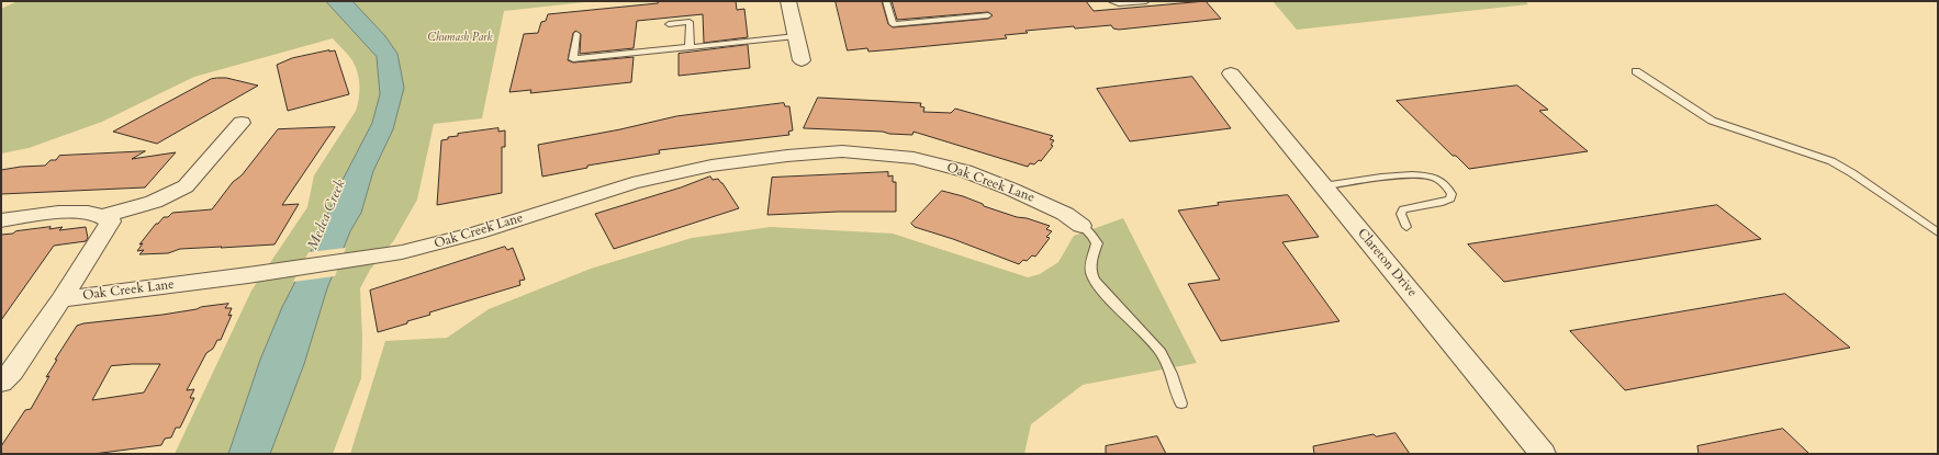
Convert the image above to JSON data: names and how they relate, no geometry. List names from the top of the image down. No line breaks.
{"streets":{"street":["Oak Creek Lane","Clareton Drive"]},"water":["Medea Creek"],"parks":["Chumash Park"]}
